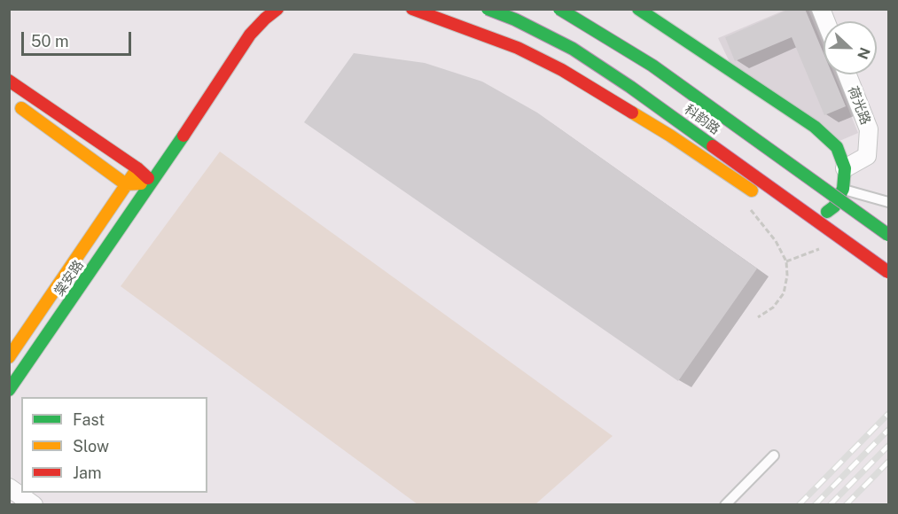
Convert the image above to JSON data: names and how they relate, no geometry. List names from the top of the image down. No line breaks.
{"streets":{"main road":["科韵路","棠安路"],"street":["荷光路"]},"legend":["Fast","Slow","Jam"],"scale_bar":"50 m","north":"right"}
